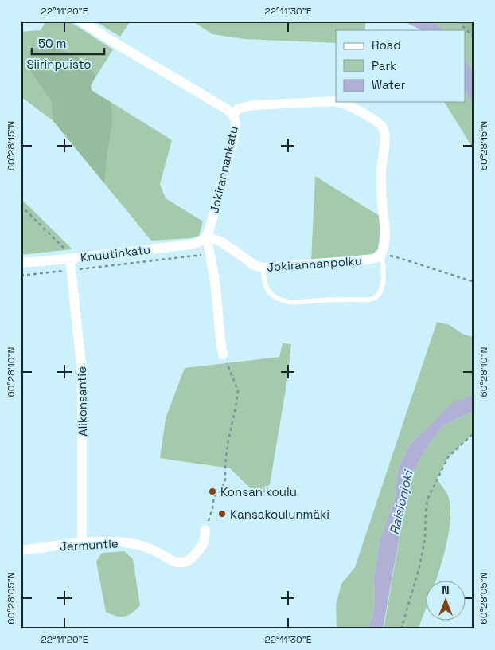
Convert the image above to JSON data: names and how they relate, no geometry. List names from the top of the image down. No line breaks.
{"streets":{"street":["Jokirannankatu","Knuutinkatu","Jokirannanpolku","Alikonsantie","Jermuntie"]},"crossings":[["Jokirannankatu","Knuutinkatu"],["Jokirannankatu","Jokirannanpolku"],["Knuutinkatu","Jokirannanpolku"],["Knuutinkatu","Alikonsantie"],["Alikonsantie","Jermuntie"]],"water":["Raisionjoki"],"parks":["Siirinpuisto"],"places":["Konsan koulu","Kansakoulunmäki"],"legend":["Road","Park","Water"],"scale_bar":"50 m","north":"top","coordinates":["22°11'20\"E","22°11'30\"E","60°28'15\"N","60°28'10\"N","60°28'05\"N"]}
